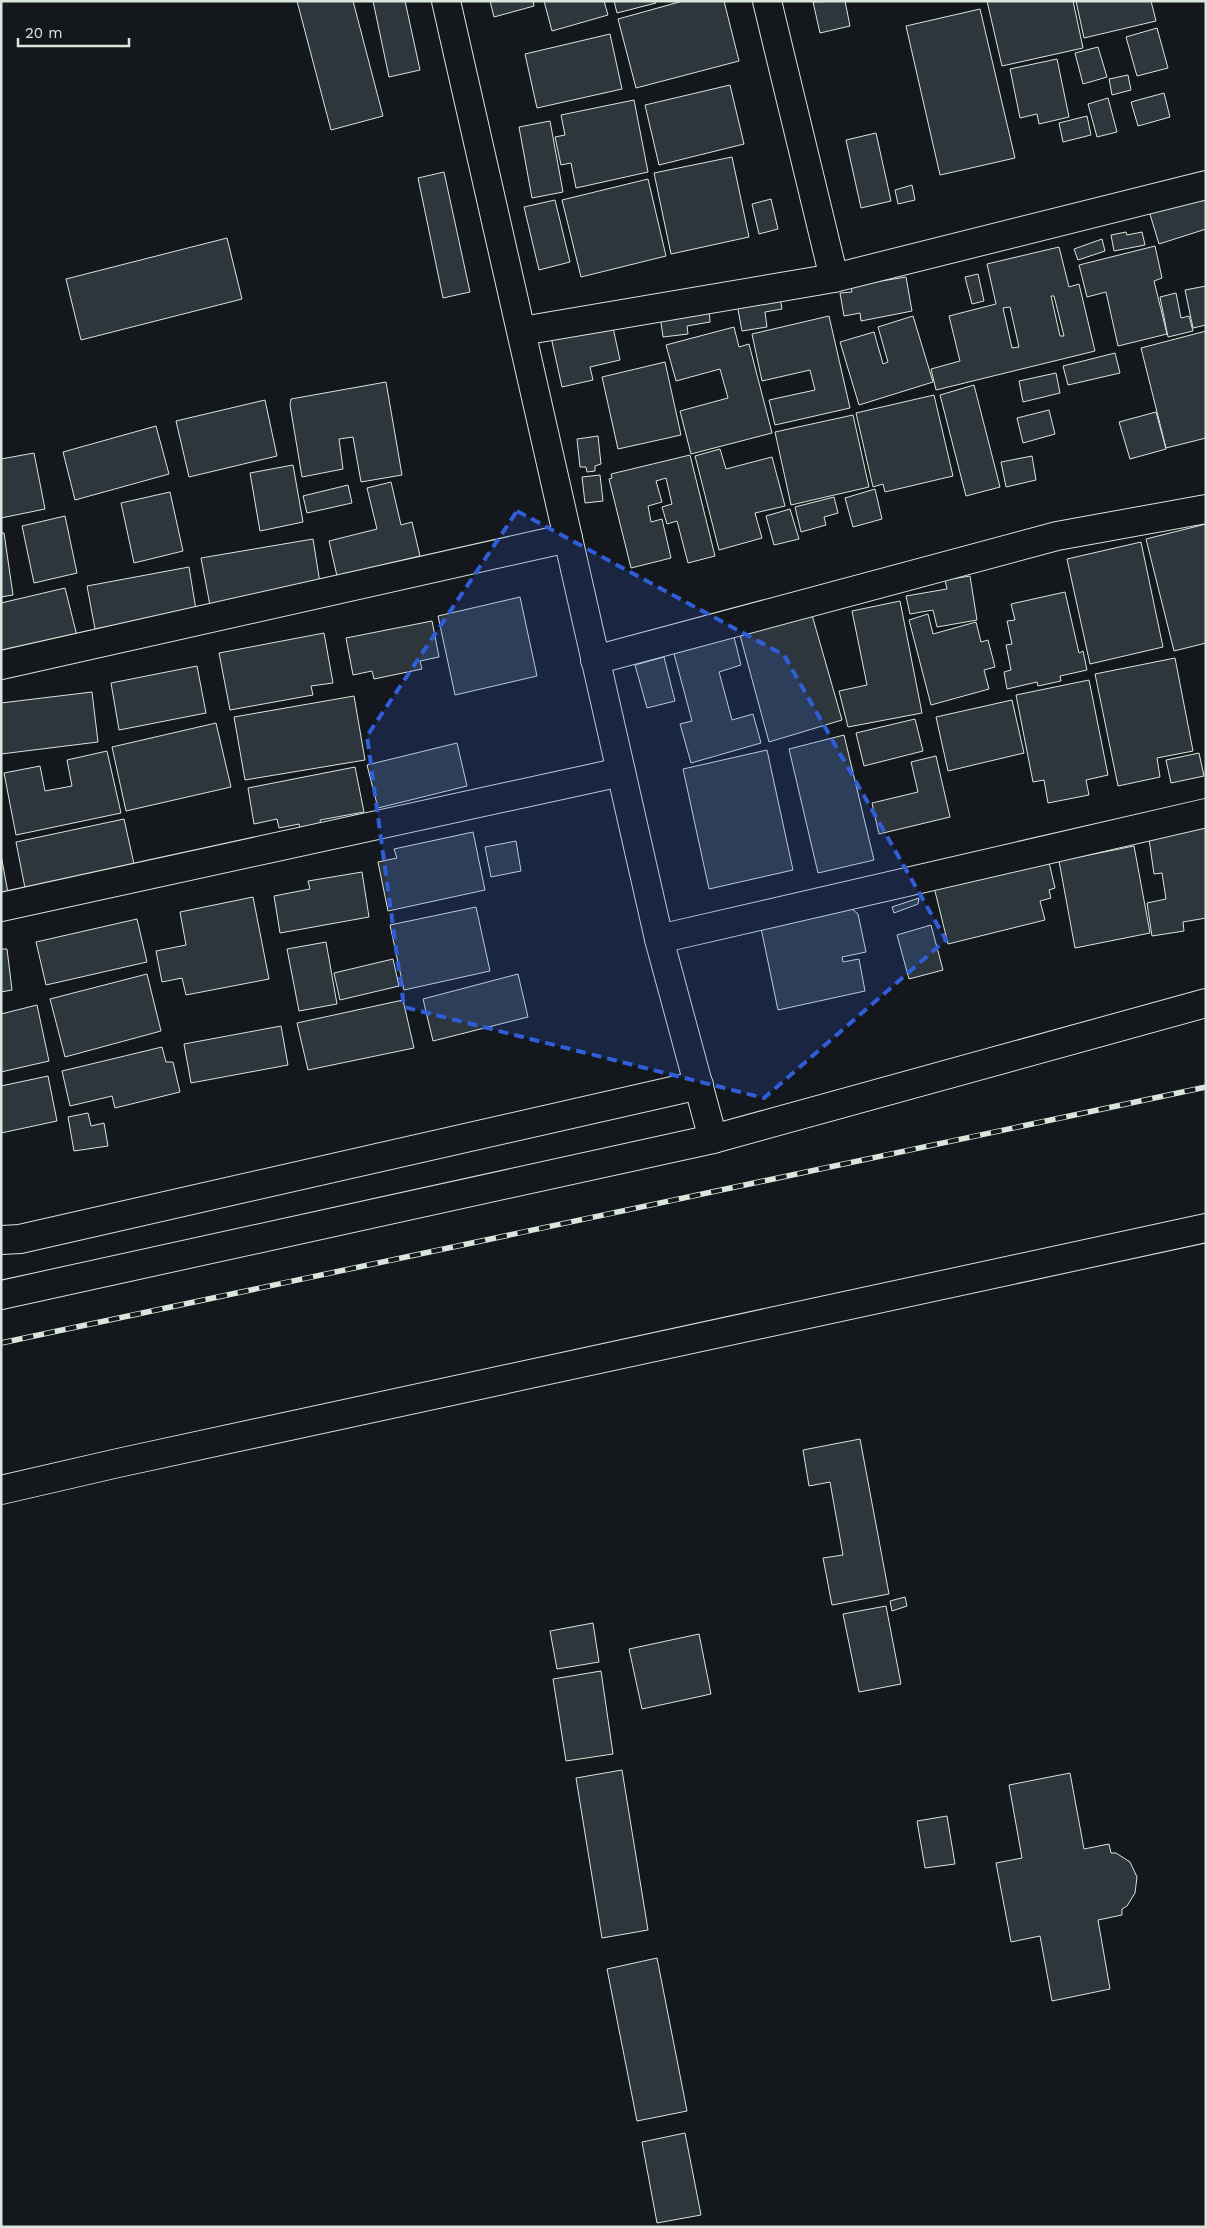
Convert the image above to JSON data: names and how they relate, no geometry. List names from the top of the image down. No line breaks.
{"scale_bar":"20 m"}
